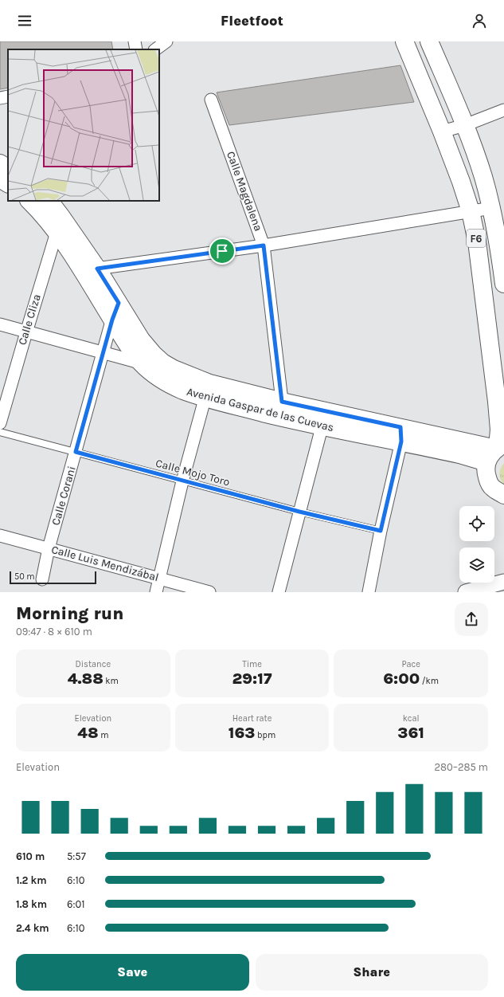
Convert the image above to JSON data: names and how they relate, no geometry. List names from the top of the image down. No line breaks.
{"streets":{"main road":["F6","Avenida Gaspar de las Cuevas"],"street":["Calle Magdalena","Calle Cliza","Calle Corani","Calle Luis Mendizábal"],"lane":["Calle Mojo Toro"]},"crossings":[["Calle Magdalena","Avenida Gaspar de las Cuevas"],["F6","Avenida Gaspar de las Cuevas"],["Calle Cliza","Avenida Gaspar de las Cuevas"],["Avenida Gaspar de las Cuevas","Calle Corani"],["Calle Mojo Toro","Calle Corani"],["Calle Corani","Calle Luis Mendizábal"]],"scale_bar":"50 m","page":{"header":"Fleetfoot","scale":"50 m","heading":["Morning run","09:47 · 8 × 610 m"],"stats":[["Distance","4.88 km"],["Time","29:17"],["Pace","6:00 /km"],["Elevation","48 m"],["Heart rate","163 bpm"],["kcal","361"]],"chart":["Elevation","280–285 m"],"list":[{"name":"610 m","note":"5:57"},{"name":"1.2 km","note":"6:10"},{"name":"1.8 km","note":"6:01"},{"name":"2.4 km","note":"6:10"}],"buttons":["Save","Share"]}}
